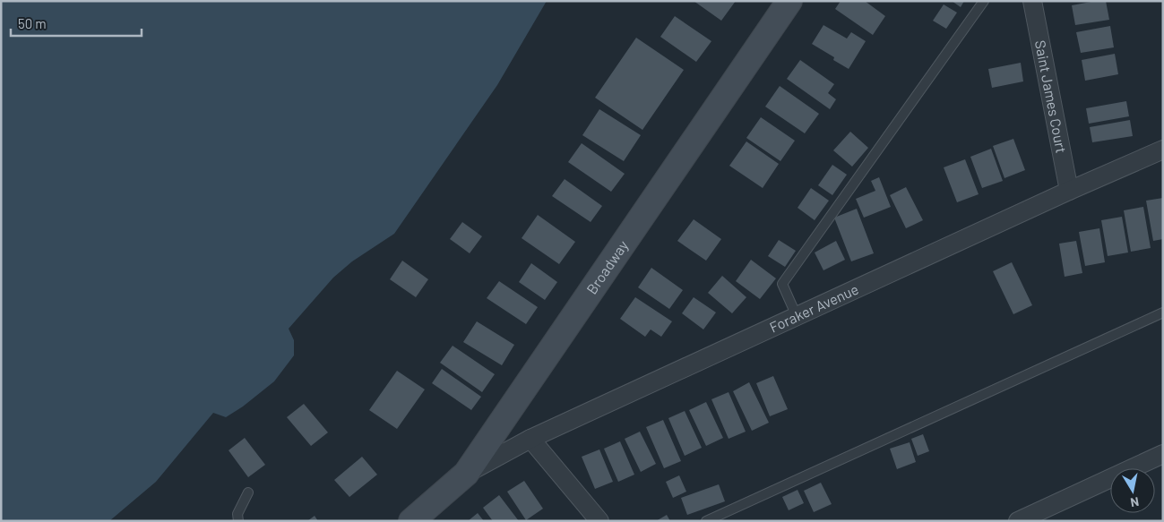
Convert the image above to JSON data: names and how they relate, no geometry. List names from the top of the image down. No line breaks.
{"streets":{"street":["Saint James Court","Broadway","Foraker Avenue"]},"crossings":[["Saint James Court","Foraker Avenue"],["Broadway","Foraker Avenue"]],"scale_bar":"50 m","north":"bottom"}
